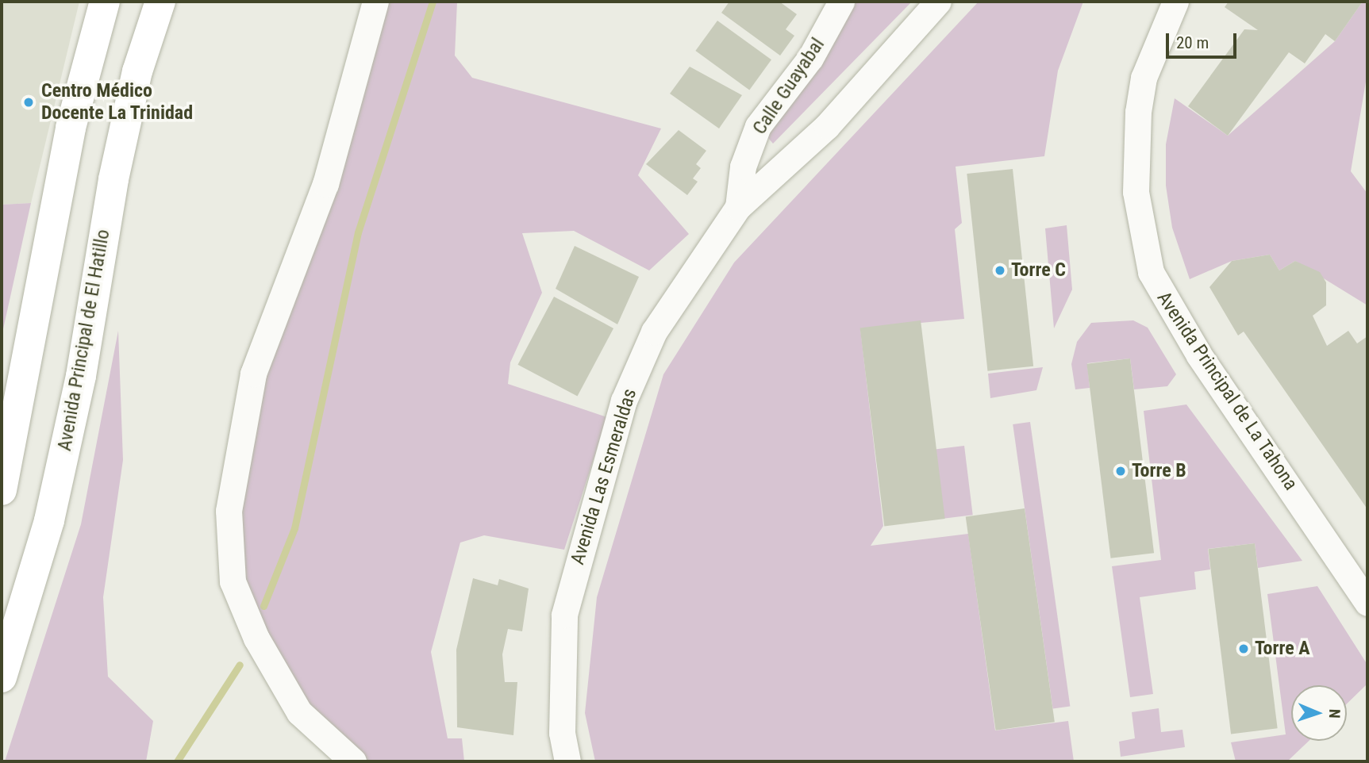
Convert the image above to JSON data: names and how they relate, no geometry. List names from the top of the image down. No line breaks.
{"streets":{"main road":["Avenida Principal de El Hatillo"],"street":["Calle Guayabal","Avenida Principal de La Tahona","Avenida Las Esmeraldas"]},"crossings":[["Calle Guayabal","Avenida Las Esmeraldas"]],"places":["Centro Médico Docente La Trinidad","Torre C","Torre B","Torre A"],"scale_bar":"20 m","north":"right"}
